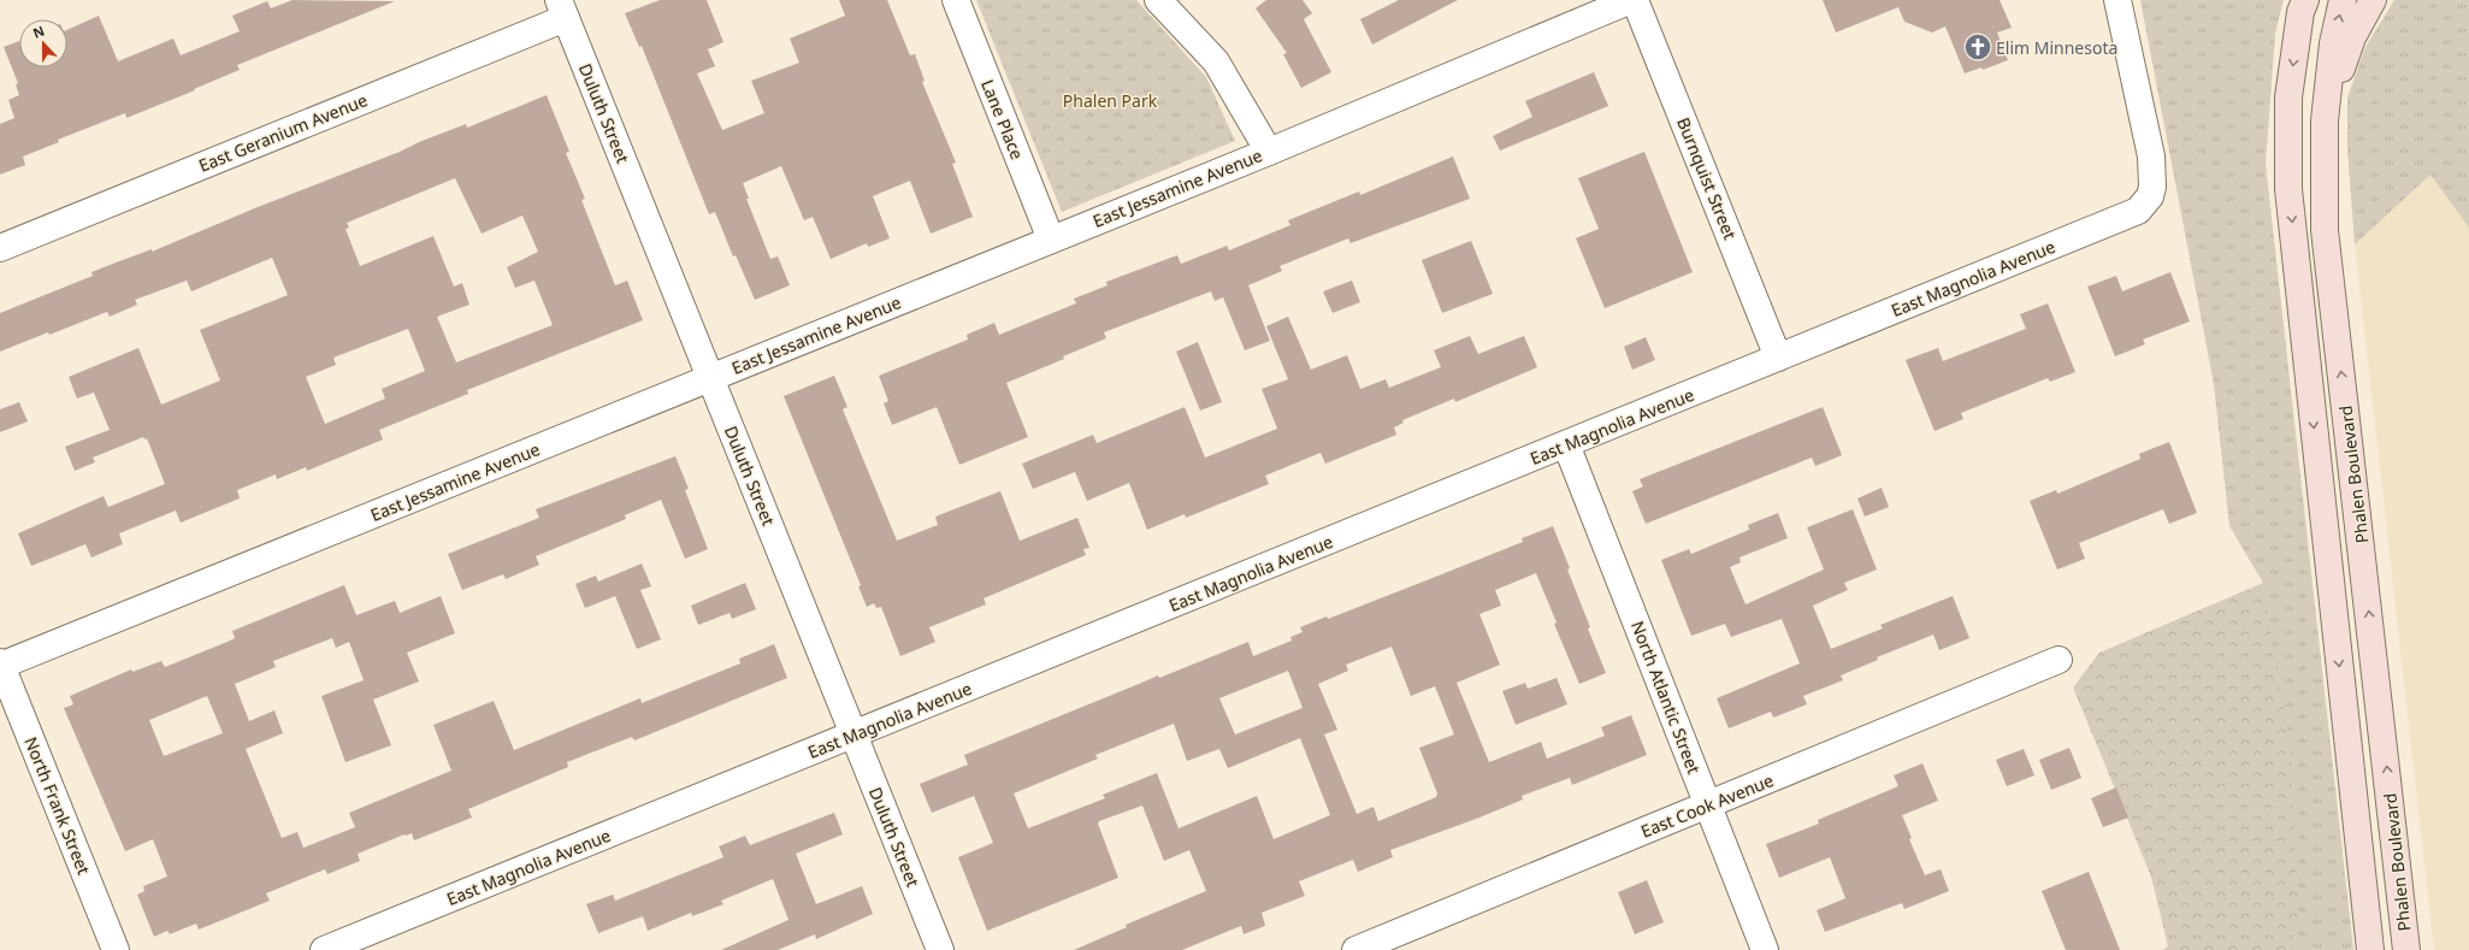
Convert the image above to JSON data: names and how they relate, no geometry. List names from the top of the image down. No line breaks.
{"streets":{"main road":["Phalen Boulevard"],"street":["Duluth Street","Lane Place","East Geranium Avenue","Burnquist Street","East Jessamine Avenue","East Magnolia Avenue","North Atlantic Street","North Frank Street","East Cook Avenue"]},"crossings":[["Duluth Street","East Geranium Avenue"],["Duluth Street","East Jessamine Avenue"],["Duluth Street","East Magnolia Avenue"],["Lane Place","East Jessamine Avenue"],["Burnquist Street","East Magnolia Avenue"],["East Jessamine Avenue","North Frank Street"],["East Magnolia Avenue","North Atlantic Street"],["North Atlantic Street","East Cook Avenue"]],"parks":["Phalen Park"],"places":{"church":["Elim Minnesota"]},"north":"top"}
